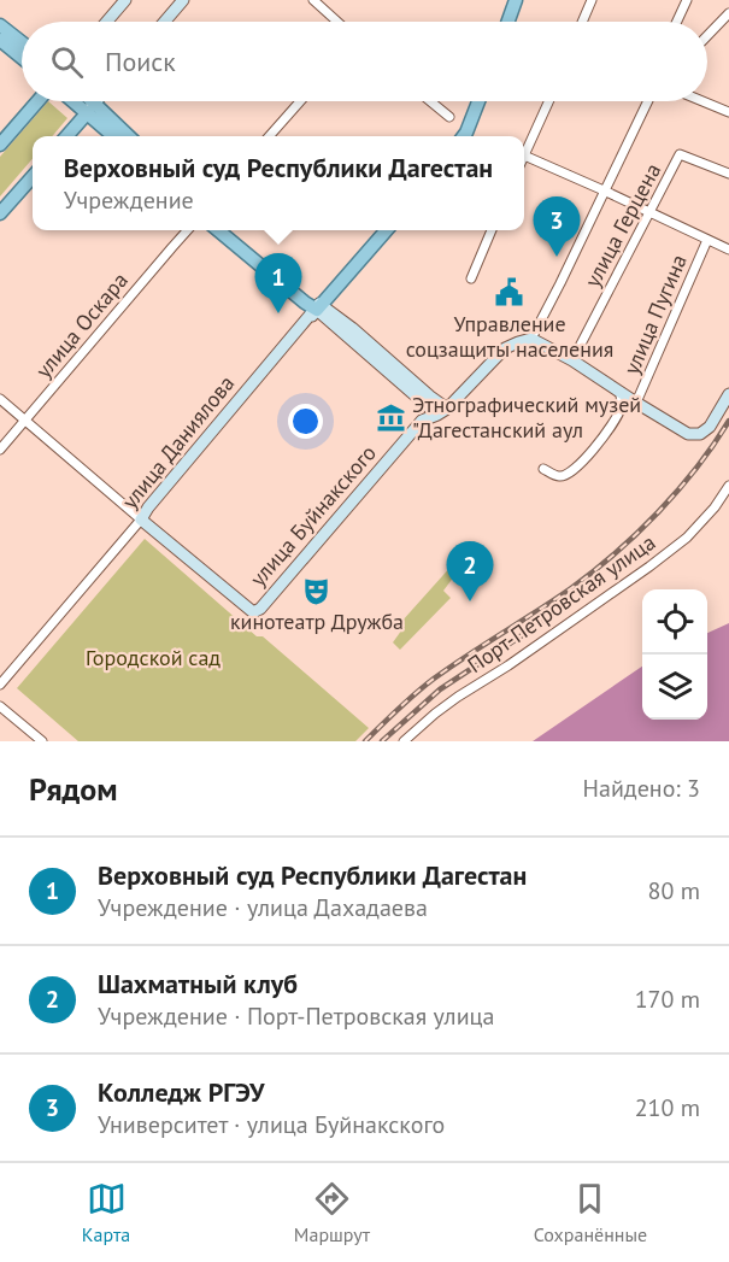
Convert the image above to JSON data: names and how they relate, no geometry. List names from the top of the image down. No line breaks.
{"streets":{"main road":["улица Даниялова"],"street":["улица Герцена","улица Пугина","улица Оскара","улица Буйнакского","Порт-Петровская улица"]},"crossings":[["улица Даниялова","улица Буйнакского"]],"parks":["Городской сад"],"places":{"public building":["Управление соцзащиты населения"],"museum":["Этнографический музей \"Дагестанский аул"],"theatre":["кинотеатр Дружба"]},"page":{"search":"Поиск","popup":["Верховный суд Республики Дагестан","Учреждение"],"pins":["3","1","2"],"heading":["Рядом","Найдено: 3"],"list":[{"mark":"1","name":"Верховный суд Республики Дагестан","note":"Учреждение · улица Дахадаева","value":"80 m"},{"mark":"2","name":"Шахматный клуб","note":"Учреждение · Порт-Петровская улица","value":"170 m"},{"mark":"3","name":"Колледж РГЭУ","note":"Университет · улица Буйнакского","value":"210 m"}],"nav":["Карта","Маршрут","Сохранённые"]}}
